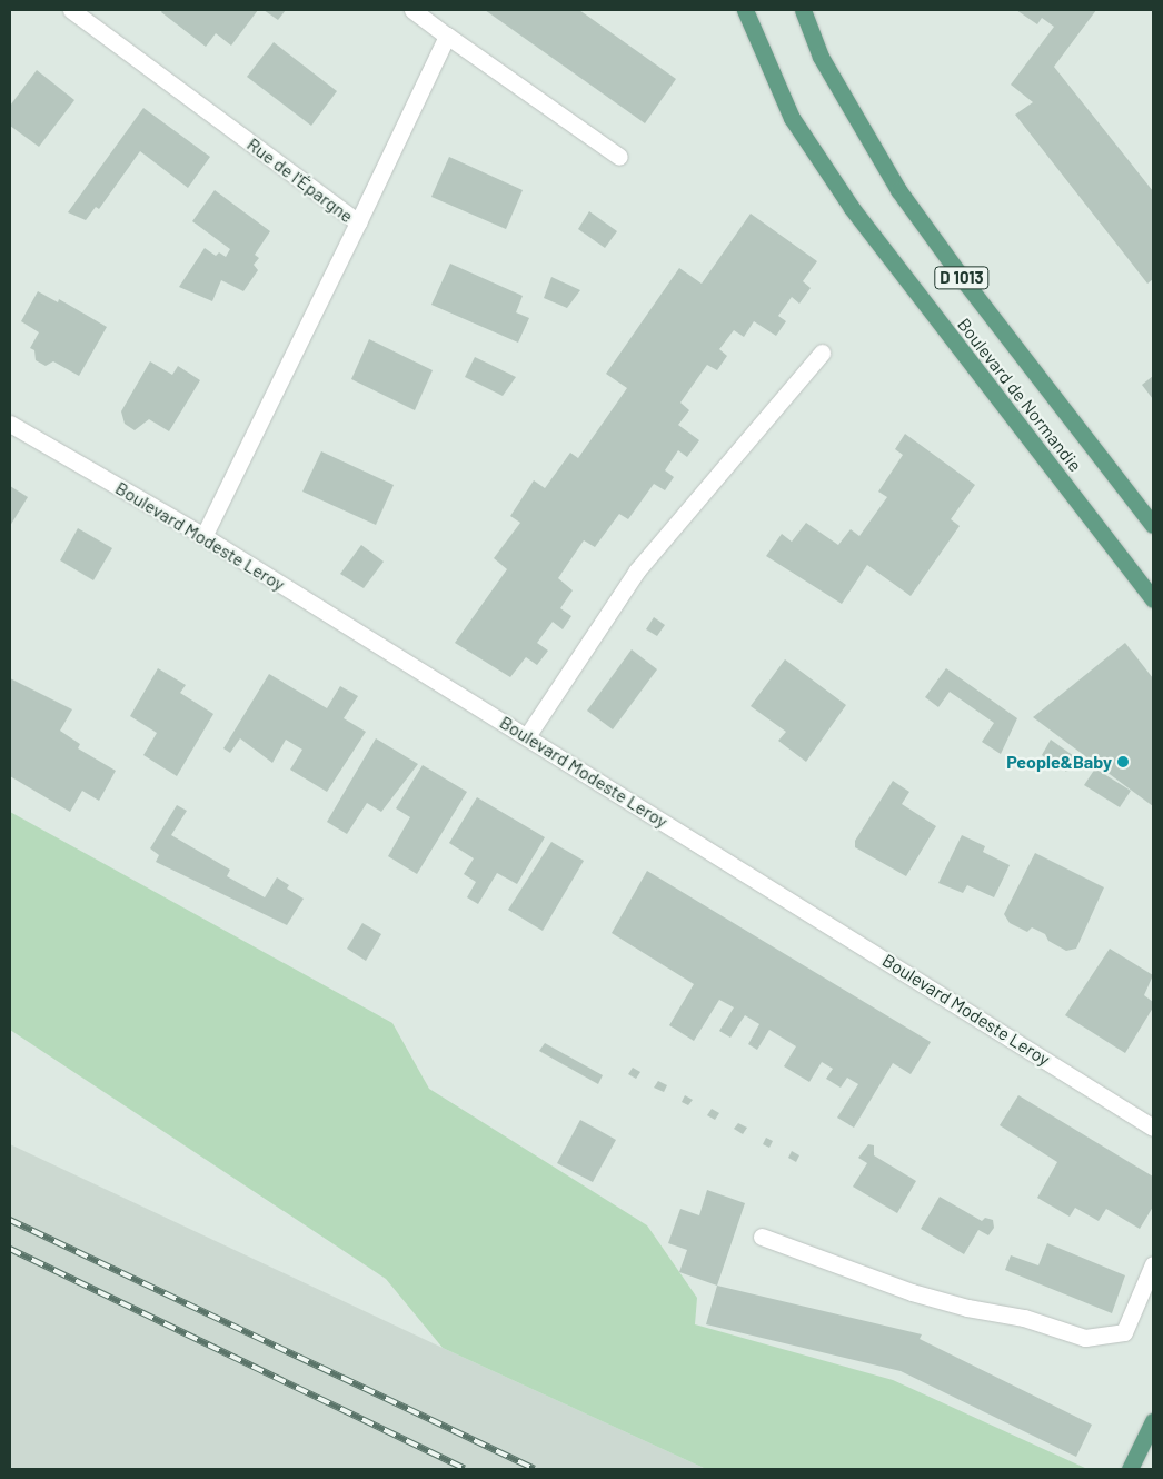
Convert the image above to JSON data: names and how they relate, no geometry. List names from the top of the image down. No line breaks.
{"streets":{"main road":["D 1013","Boulevard de Normandie"],"street":["Rue de l'Épargne","Boulevard Modeste Leroy"]},"crossings":[["Rue de l'Épargne","Boulevard Modeste Leroy"]],"places":["People&Baby"]}
